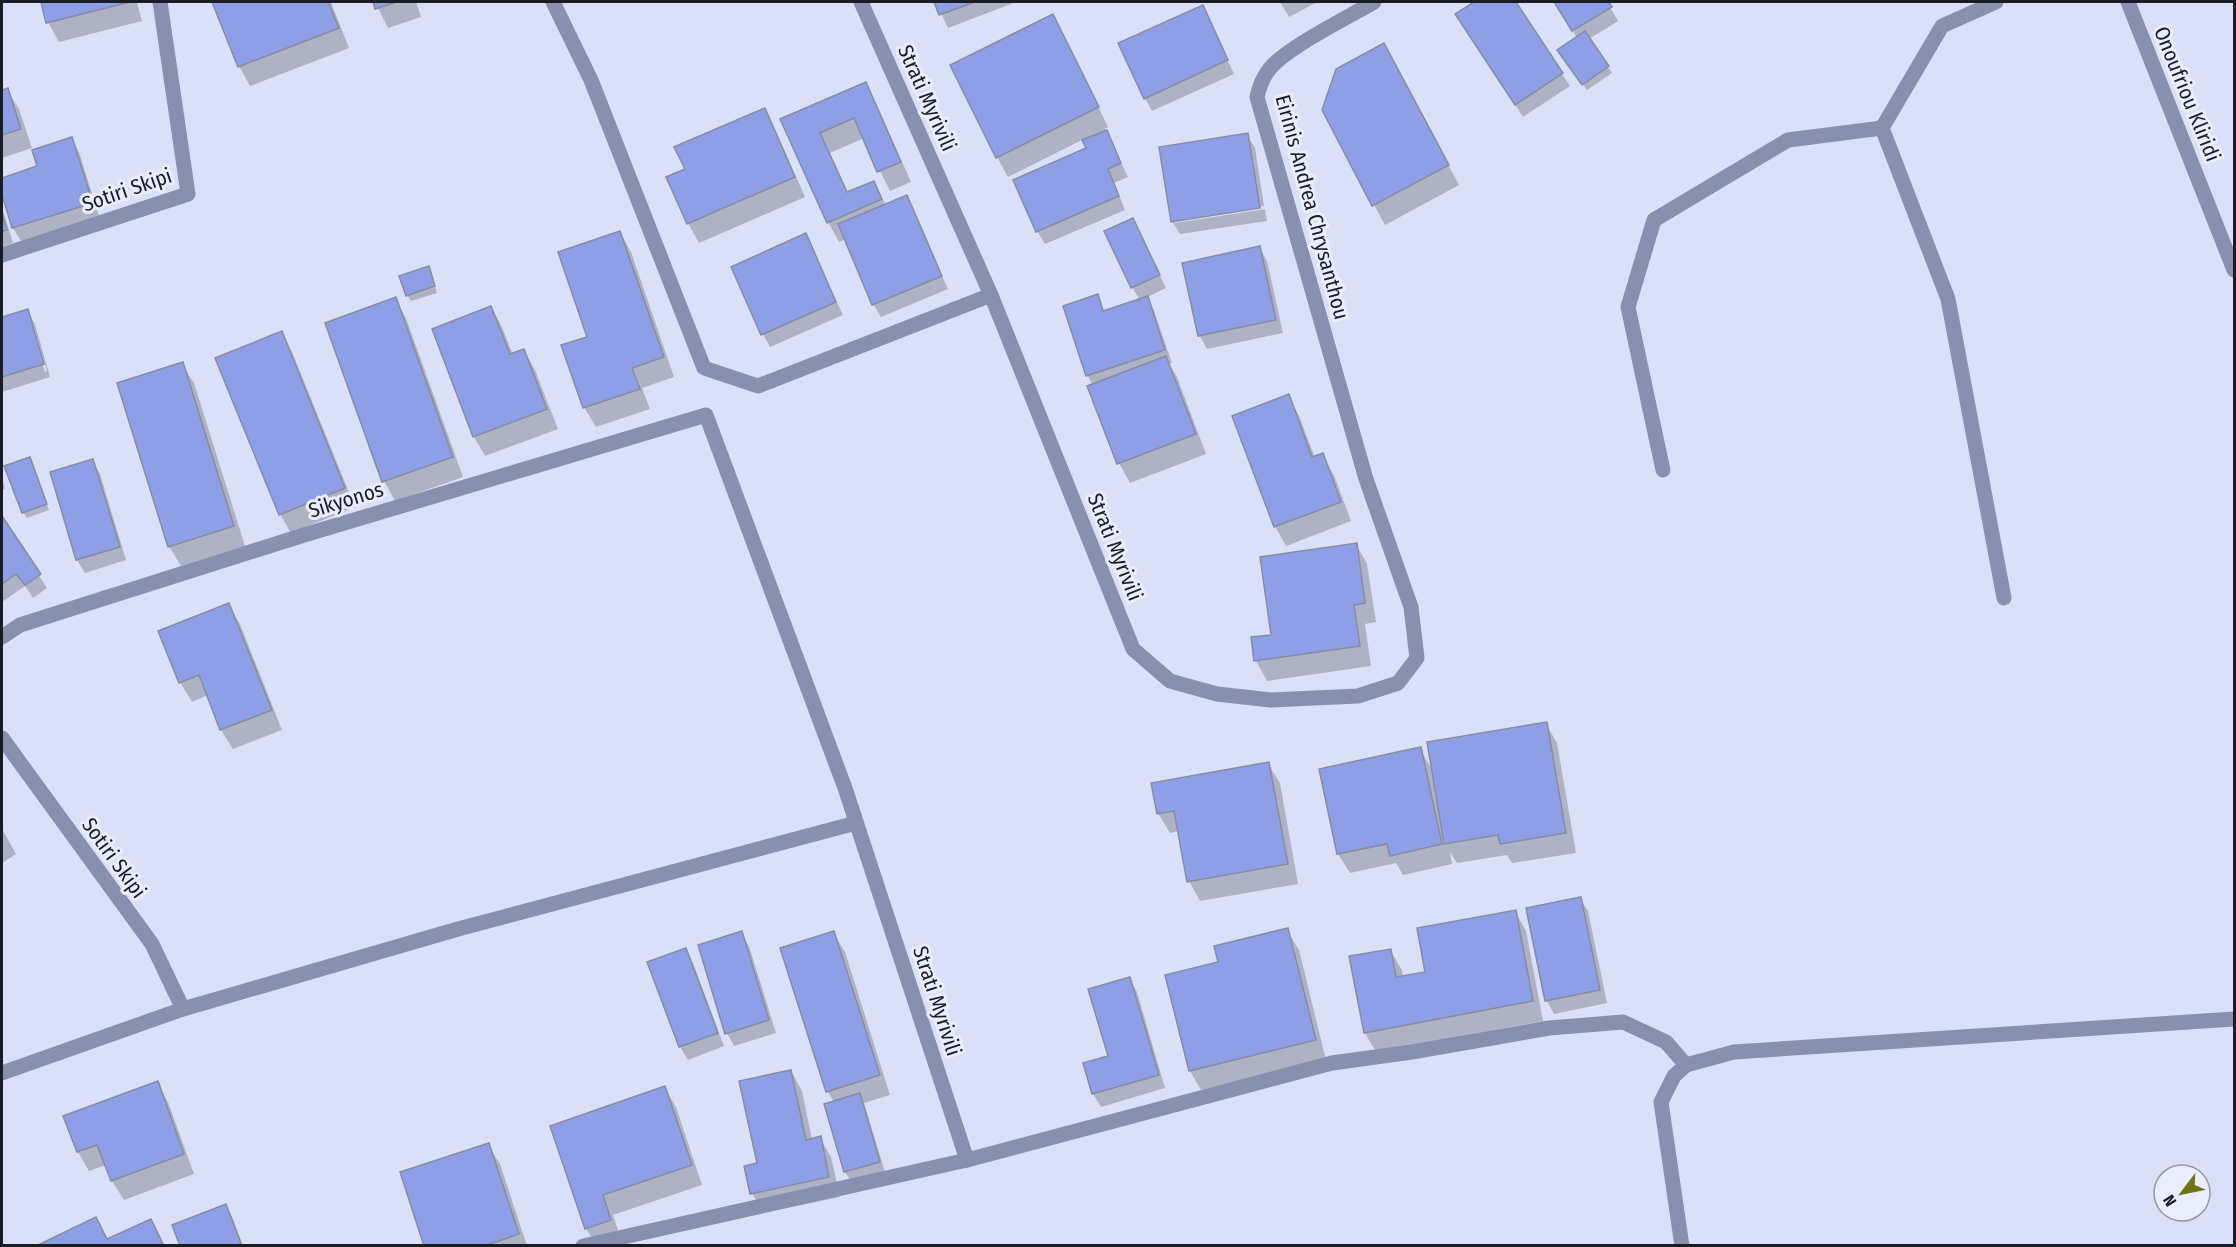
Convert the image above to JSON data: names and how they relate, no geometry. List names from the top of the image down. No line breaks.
{"streets":{"street":["Onoufriou Kliridi","Strati Myrivili","Sotiri Skipi","Eirinis Andrea Chrysanthou","Sikyonos"]},"crossings":[["Strati Myrivili","Eirinis Andrea Chrysanthou"],["Strati Myrivili","Sikyonos"]],"north":"bottom left"}
